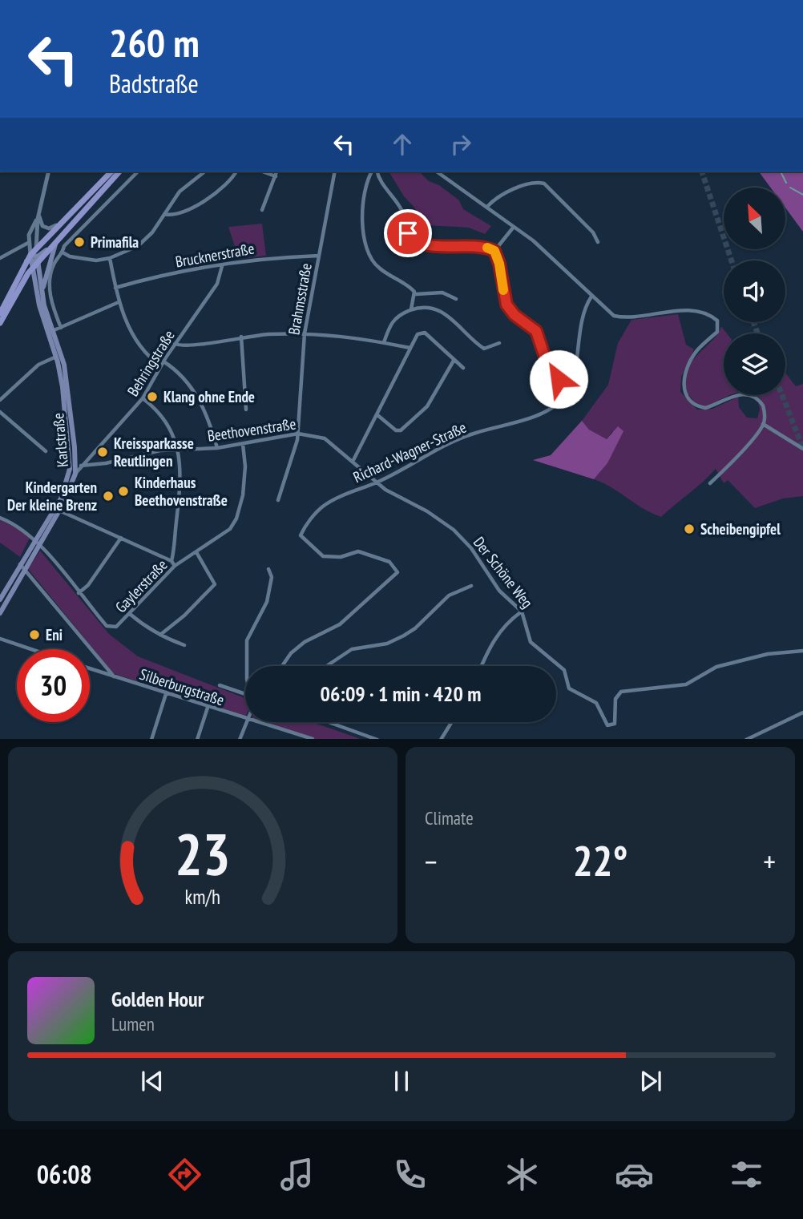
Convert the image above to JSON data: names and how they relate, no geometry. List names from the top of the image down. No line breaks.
{"streets":{"main road":["Karlstraße"],"street":["Brucknerstraße","Brahmsstraße","Behringstraße","Beethovenstraße","Richard-Wagner-Straße","Der Schöne Weg","Gaylerstraße","Silberburgstraße"]},"crossings":[["Brucknerstraße","Brahmsstraße"],["Brucknerstraße","Behringstraße"],["Brahmsstraße","Beethovenstraße"],["Behringstraße","Beethovenstraße"],["Behringstraße","Karlstraße"],["Beethovenstraße","Karlstraße"],["Beethovenstraße","Richard-Wagner-Straße"],["Beethovenstraße","Der Schöne Weg"],["Beethovenstraße","Gaylerstraße"],["Richard-Wagner-Straße","Der Schöne Weg"]],"places":["Primafila","Klang ohne Ende","Kreissparkasse Reutlingen","Kinderhaus Beethovenstraße","Kindergarten Der kleine Brenz","Scheibengipfel","Eni"],"north":"top left","page":{"turn":["260 m","Badstraße"],"limit":"30","trip":"06:09 · 1 min · 420 m","tile":"Climate","heat":["−","22°","+"],"song":["Golden Hour","Lumen"],"tabs":"06:08","gauge":["23","km/h"]}}
